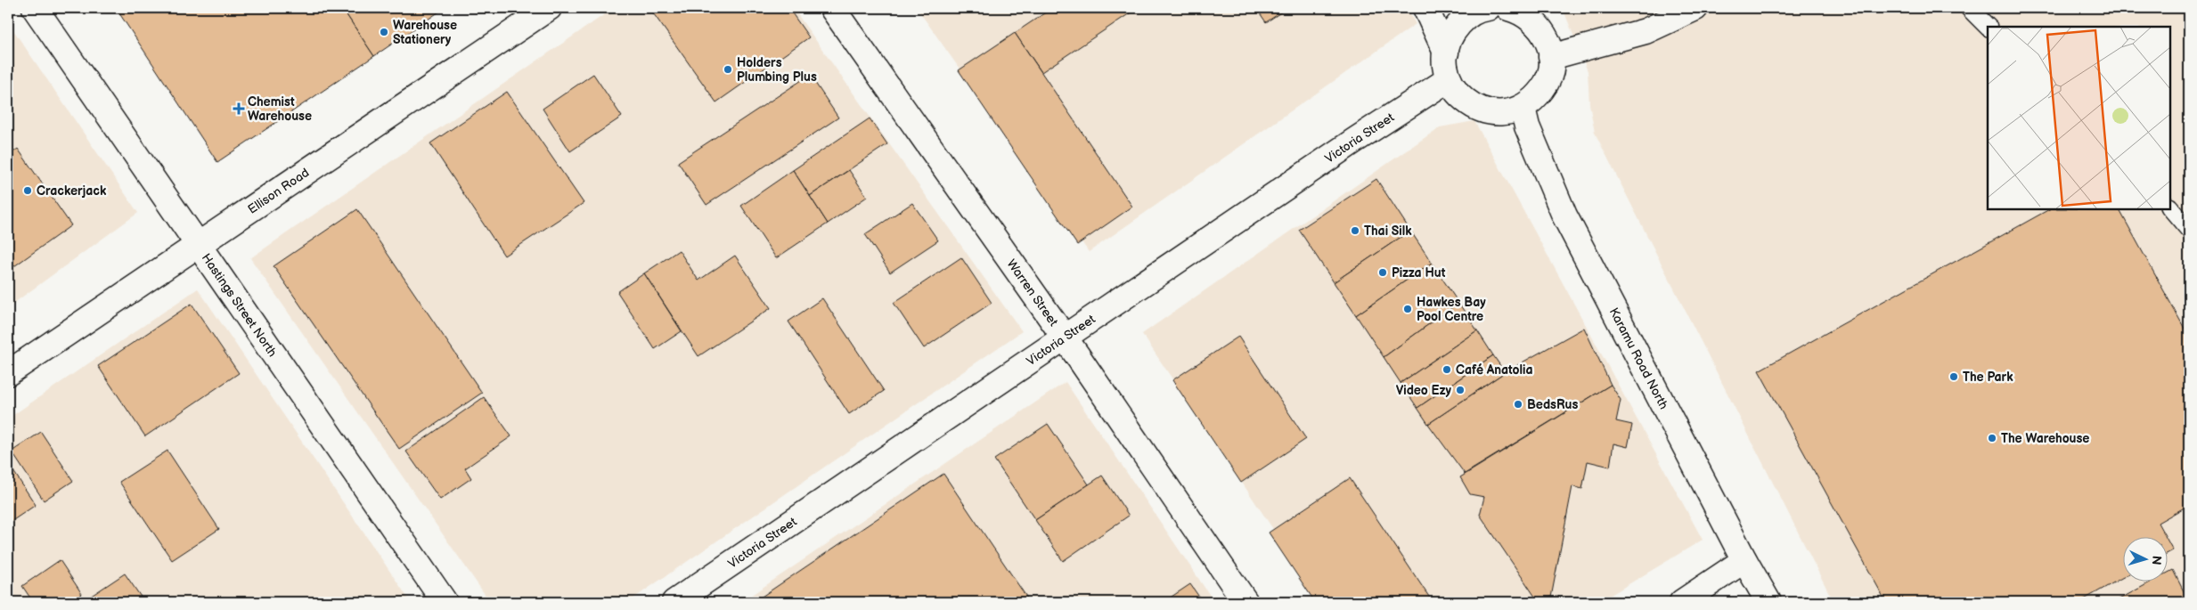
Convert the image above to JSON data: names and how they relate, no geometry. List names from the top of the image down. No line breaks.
{"streets":{"street":["Victoria Street","Ellison Road","Warren Street","Hastings Street North","Karamu Road North"]},"crossings":[["Victoria Street","Warren Street"],["Ellison Road","Hastings Street North"]],"places":{"other":["Warehouse Stationery","Holders Plumbing Plus","Crackerjack","Thai Silk","Pizza Hut","Hawkes Bay Pool Centre","Café Anatolia","The Park","Video Ezy","BedsRus","The Warehouse"],"health":["Chemist Warehouse"]},"north":"right"}
